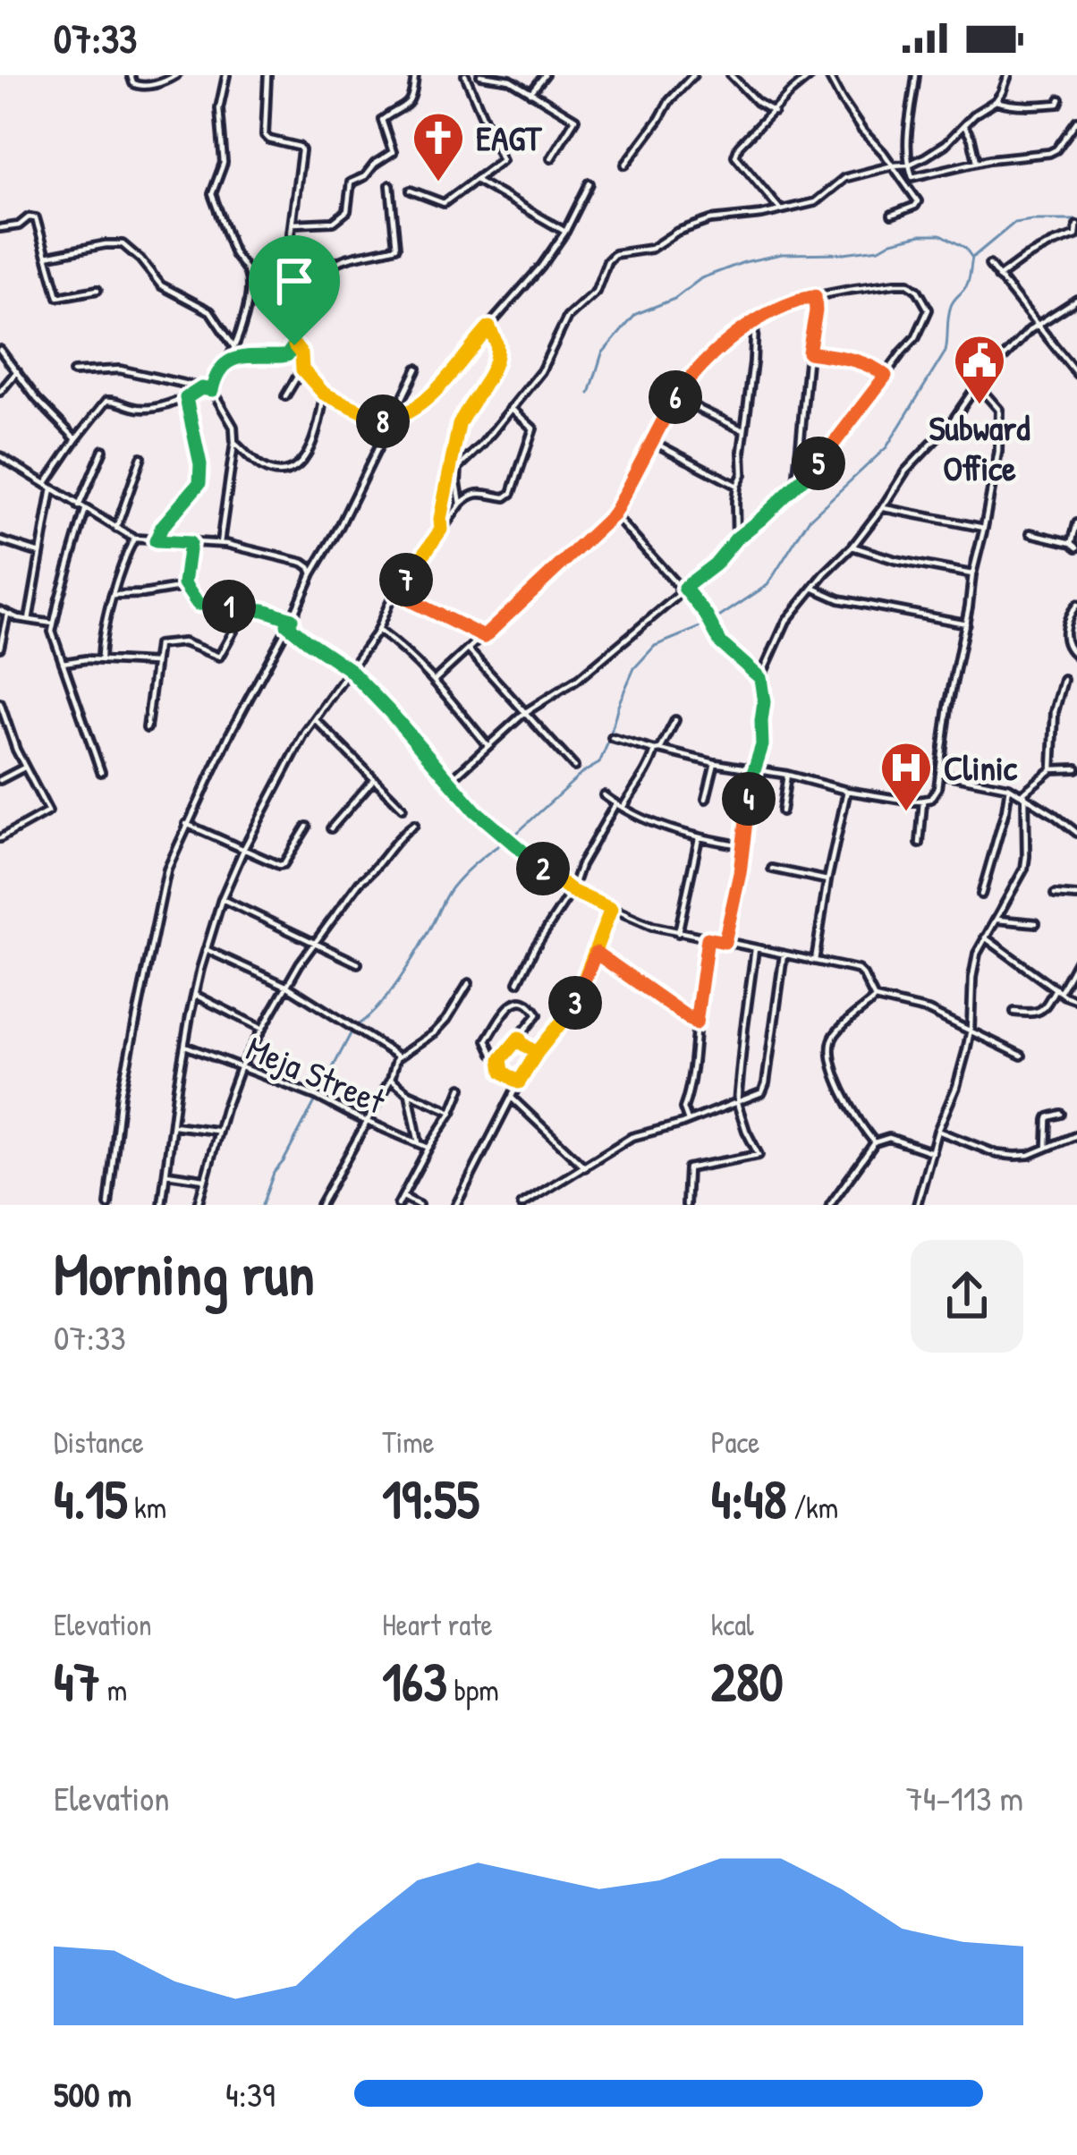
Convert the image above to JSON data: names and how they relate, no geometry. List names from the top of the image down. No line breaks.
{"streets":{"street":["Meja Street"]},"places":{"church":["EAGT"],"public building":["Subward Office"],"hospital":["Clinic"]},"page":{"status":"07:33","pins":["6","8","5","7","1","4","2","3"],"heading":["Morning run","07:33"],"stats":[["Distance","4.15 km"],["Time","19:55"],["Pace","4:48 /km"],["Elevation","47 m"],["Heart rate","163 bpm"],["kcal","280"]],"chart":["Elevation","74–113 m"],"list":[{"name":"500 m","note":"4:39"}]}}
